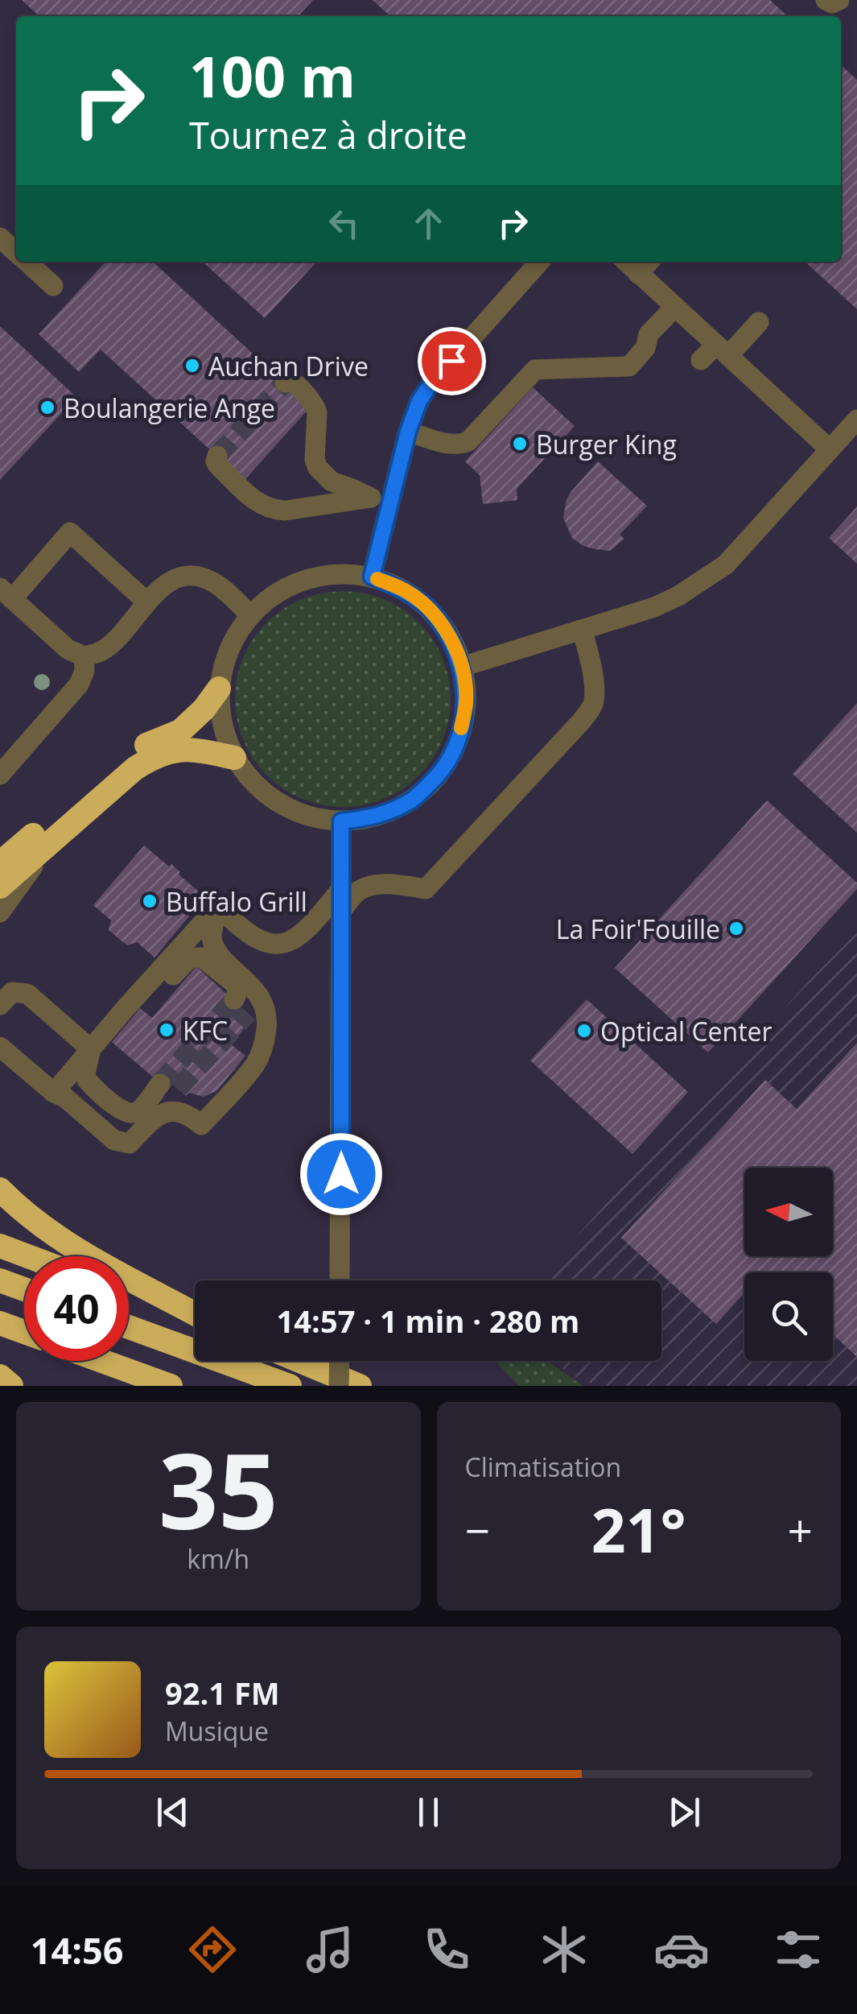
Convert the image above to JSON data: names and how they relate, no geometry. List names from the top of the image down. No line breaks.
{"places":["Auchan Drive","Boulangerie Ange","Burger King","Buffalo Grill","La Foir'Fouille","KFC","Optical Center"],"north":"left","page":{"turn":["100 m","Tournez à droite"],"limit":"40","trip":"14:57 · 1 min · 280 m","tile":[["35","km/h"],"Climatisation"],"heat":["−","21°","+"],"song":["92.1 FM","Musique"],"tabs":"14:56"}}
